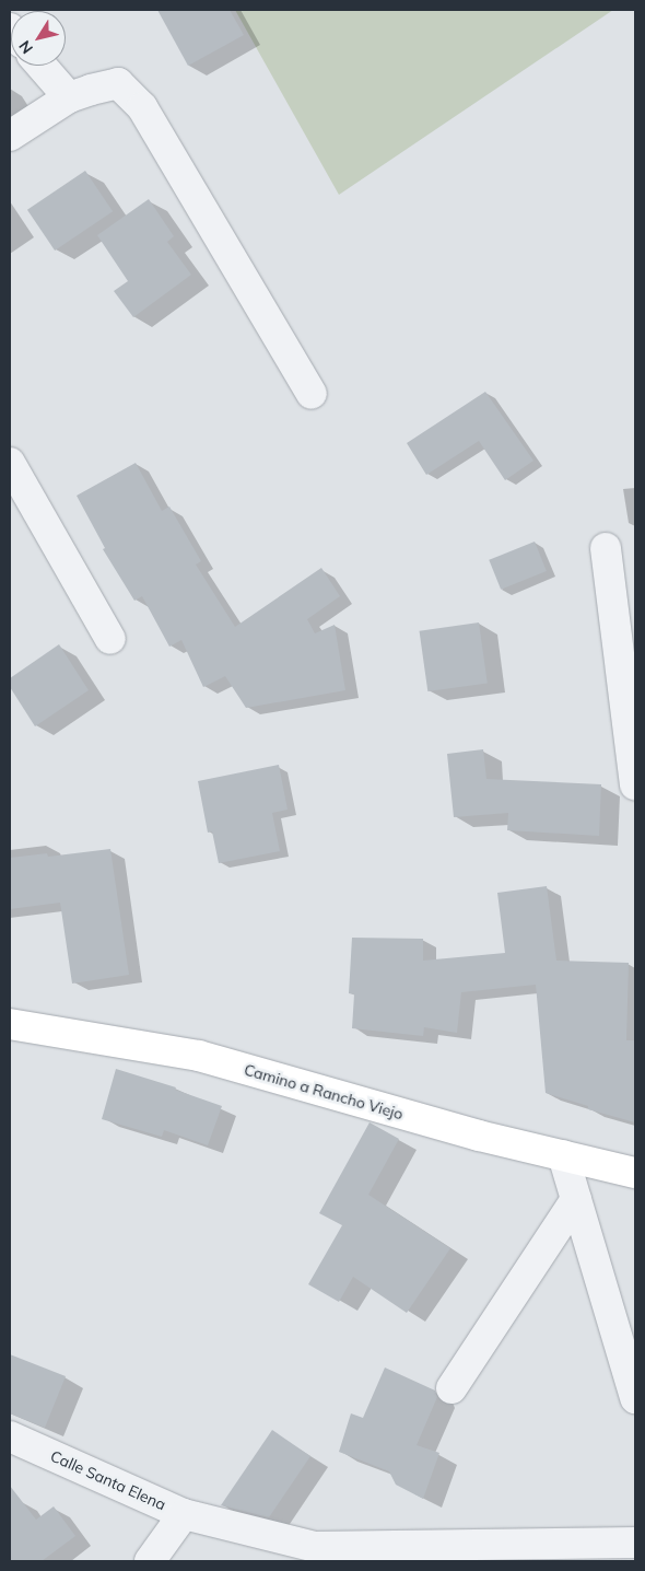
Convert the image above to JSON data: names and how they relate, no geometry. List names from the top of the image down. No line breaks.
{"streets":{"street":["Camino a Rancho Viejo","Calle Santa Elena"]},"north":"bottom left"}
